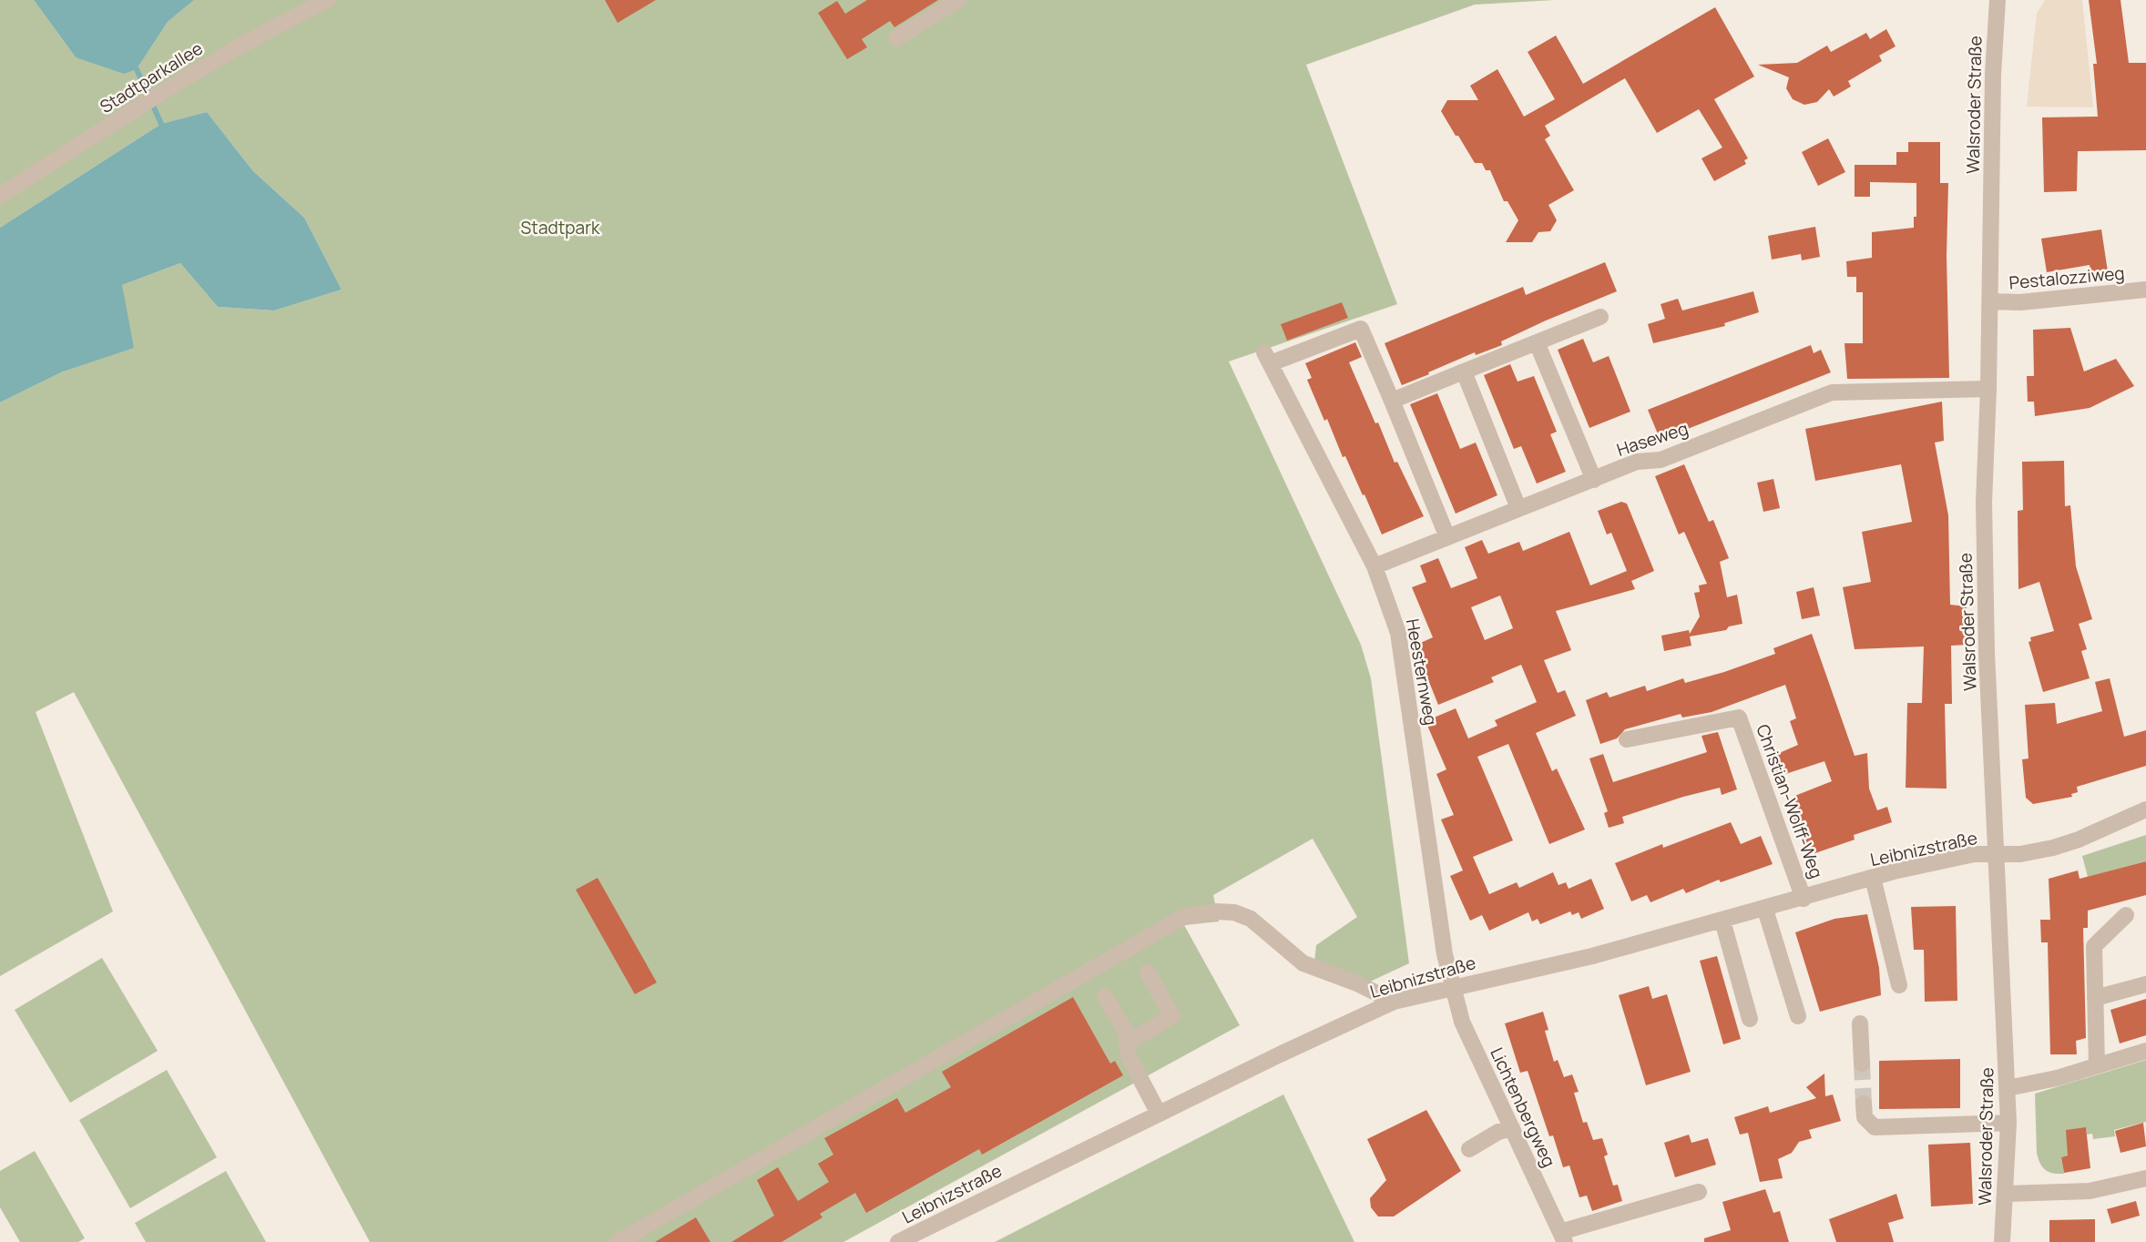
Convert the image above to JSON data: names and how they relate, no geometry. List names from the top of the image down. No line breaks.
{"streets":{"street":["Stadtparkallee","Walsroder Straße","Pestalozziweg","Haseweg","Heesternweg","Christian-Wolff-Weg","Leibnizstraße","Lichtenbergweg"]},"crossings":[["Walsroder Straße","Pestalozziweg"],["Walsroder Straße","Haseweg"],["Walsroder Straße","Leibnizstraße"],["Haseweg","Heesternweg"],["Heesternweg","Leibnizstraße"],["Heesternweg","Lichtenbergweg"],["Christian-Wolff-Weg","Leibnizstraße"],["Leibnizstraße","Lichtenbergweg"]],"parks":["Stadtpark"]}
